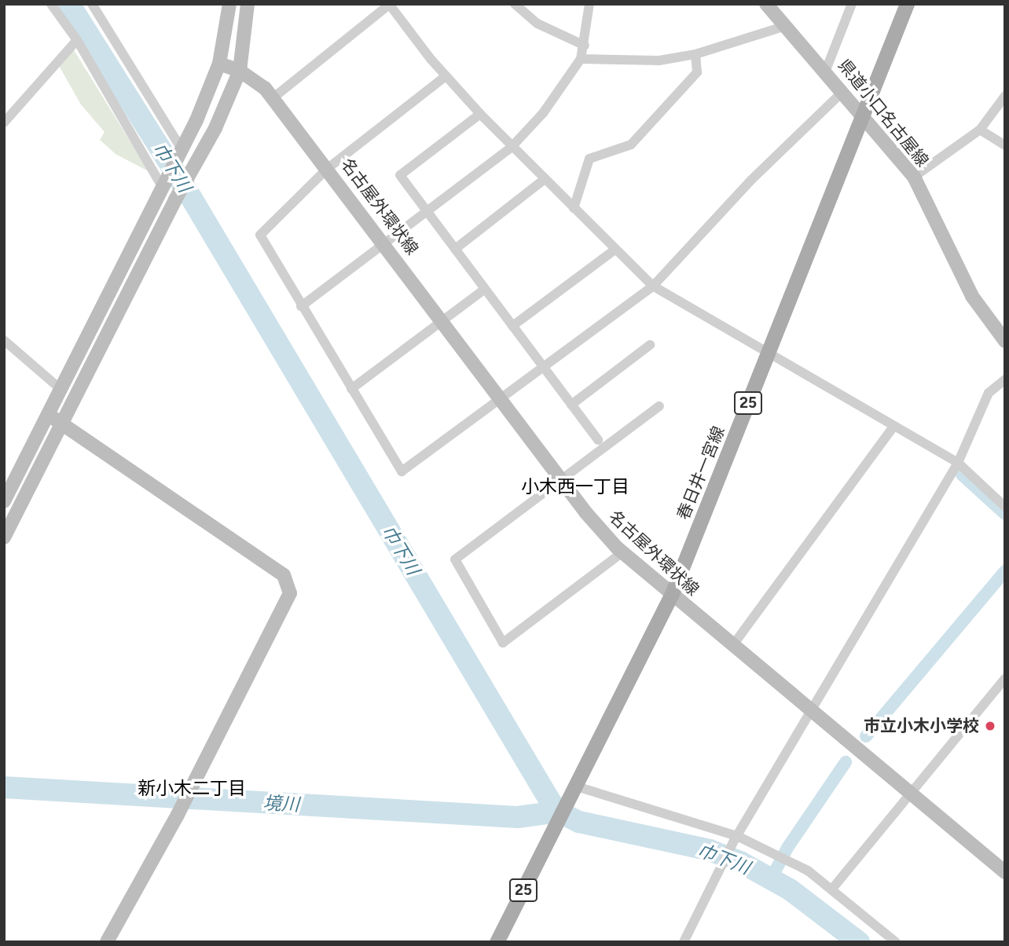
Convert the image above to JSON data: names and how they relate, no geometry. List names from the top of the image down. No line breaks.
{"streets":{"main road":["25","春日井一宮線"],"street":["県道小口名古屋線","名古屋外環状線"]},"crossings":[["県道小口名古屋線","春日井一宮線"],["名古屋外環状線","春日井一宮線"]],"districts":["小木西一丁目","新小木二丁目"],"water":["巾下川","境川"],"places":["市立小木小学校"]}
